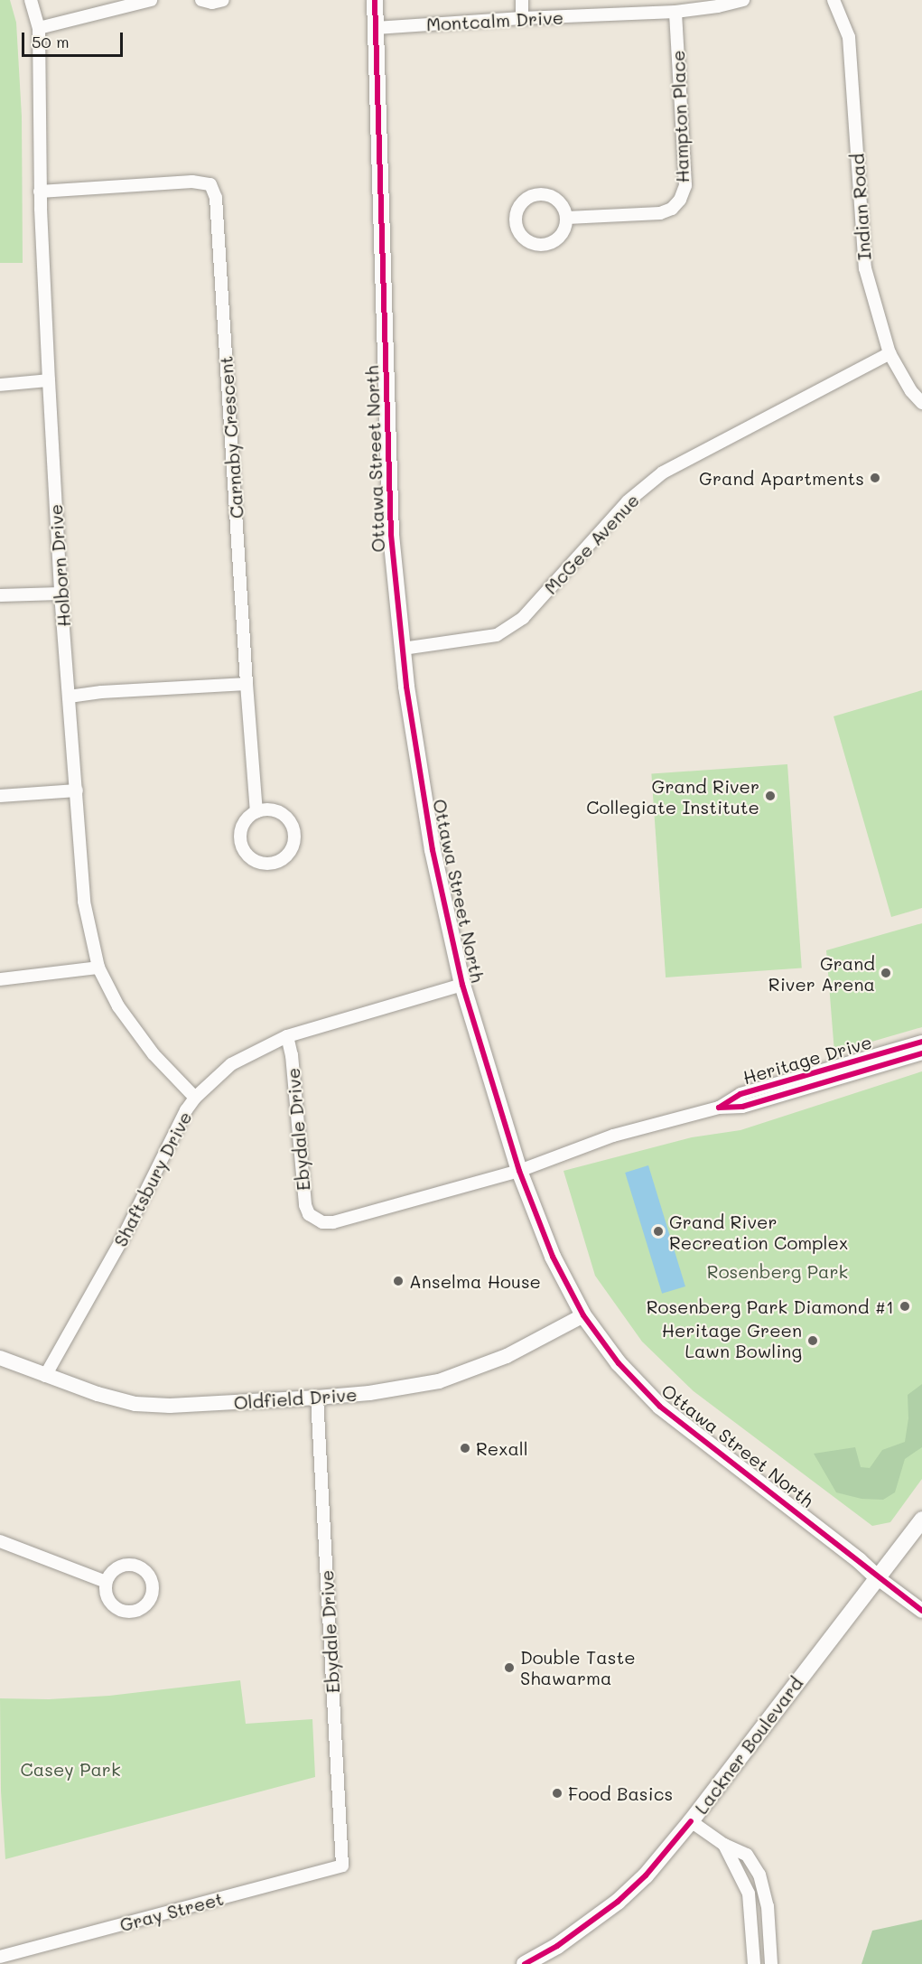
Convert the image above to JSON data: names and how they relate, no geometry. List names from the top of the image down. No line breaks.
{"streets":{"main road":["Ottawa Street North","Lackner Boulevard"],"street":["Montcalm Drive","Hampton Place","Indian Road","Carnaby Crescent","McGee Avenue","Holborn Drive","Heritage Drive","Ebydale Drive","Shaftsbury Drive","Oldfield Drive","Gray Street"]},"crossings":[["Montcalm Drive","Hampton Place"],["Montcalm Drive","Ottawa Street North"],["Indian Road","McGee Avenue"],["Carnaby Crescent","Holborn Drive"],["Ottawa Street North","McGee Avenue"],["Ottawa Street North","Heritage Drive"],["Ottawa Street North","Shaftsbury Drive"],["Ottawa Street North","Oldfield Drive"],["Ottawa Street North","Lackner Boulevard"],["Holborn Drive","Shaftsbury Drive"],["Heritage Drive","Ebydale Drive"],["Ebydale Drive","Shaftsbury Drive"],["Ebydale Drive","Oldfield Drive"],["Ebydale Drive","Gray Street"],["Shaftsbury Drive","Oldfield Drive"]],"parks":["Rosenberg Park","Casey Park"],"places":["Grand Apartments","Grand River Collegiate Institute","Grand River Arena","Grand River Recreation Complex","Anselma House","Rosenberg Park Diamond #1","Heritage Green Lawn Bowling","Rexall","Double Taste Shawarma","Food Basics"],"scale_bar":"50 m"}
